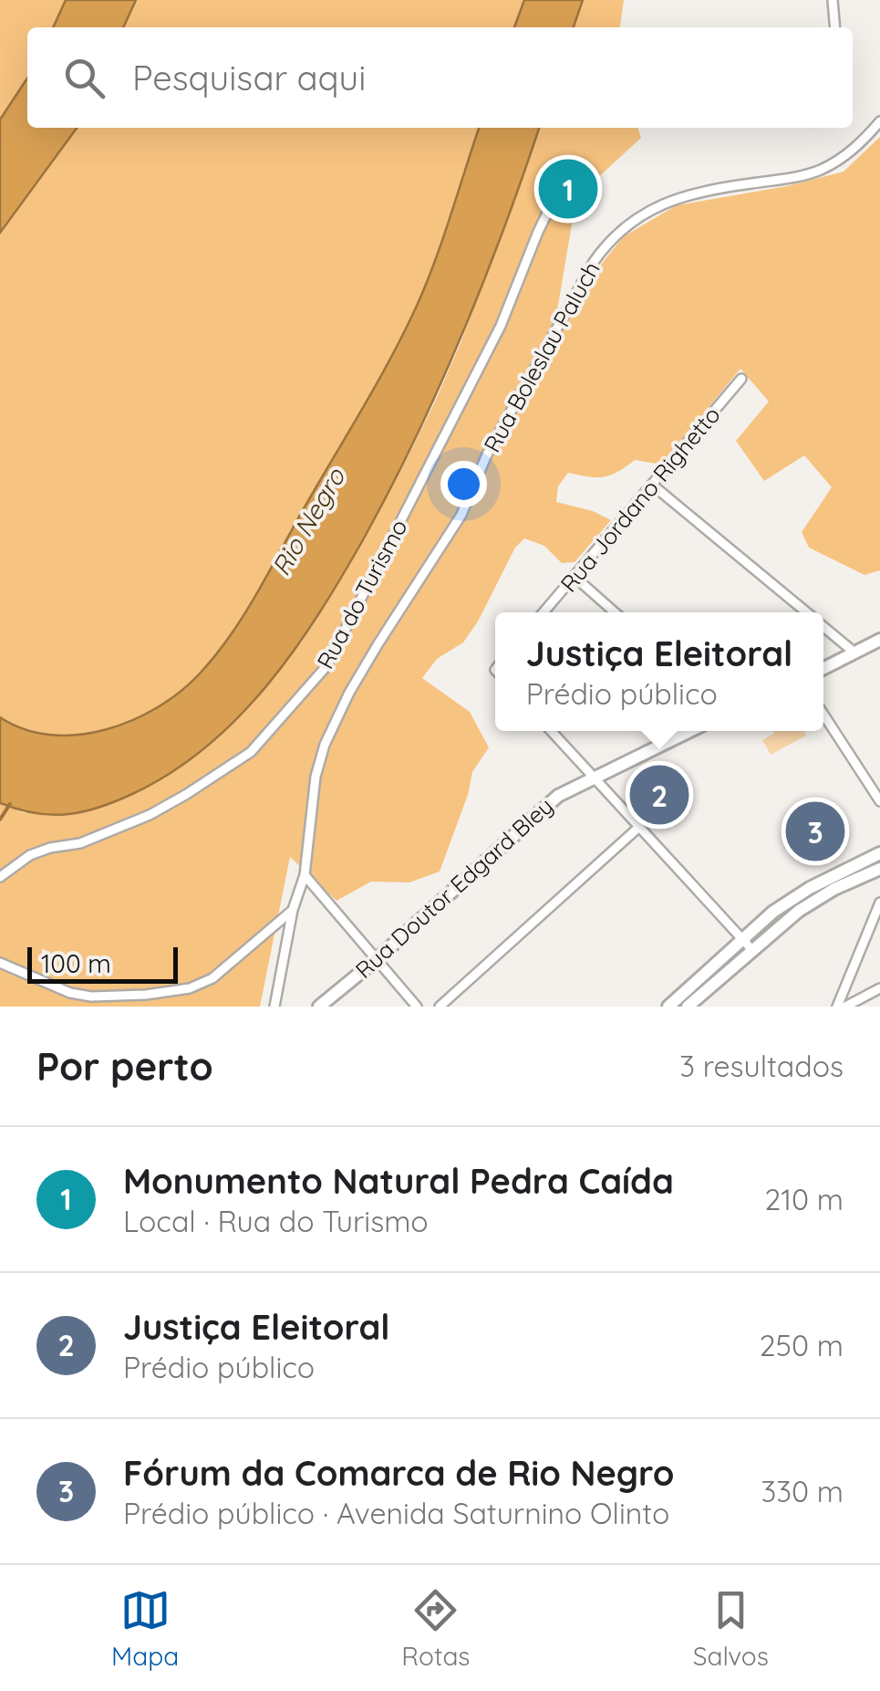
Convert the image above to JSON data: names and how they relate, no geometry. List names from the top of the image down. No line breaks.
{"streets":{"street":["Rua Boleslau Paluch","Rua Jordano Righetto","Rua do Turismo","Rua Doutor Edgard Bley"]},"water":["Rio Negro"],"scale_bar":"100 m","page":{"search":"Pesquisar aqui","pins":["1","2","3"],"popup":["Justiça Eleitoral","Prédio público"],"scale":"100 m","heading":["Por perto","3 resultados"],"list":[{"mark":"1","name":"Monumento Natural Pedra Caída","note":"Local · Rua do Turismo","value":"210 m"},{"mark":"2","name":"Justiça Eleitoral","note":"Prédio público","value":"250 m"},{"mark":"3","name":"Fórum da Comarca de Rio Negro","note":"Prédio público · Avenida Saturnino Olinto","value":"330 m"}],"nav":["Mapa","Rotas","Salvos"]}}
